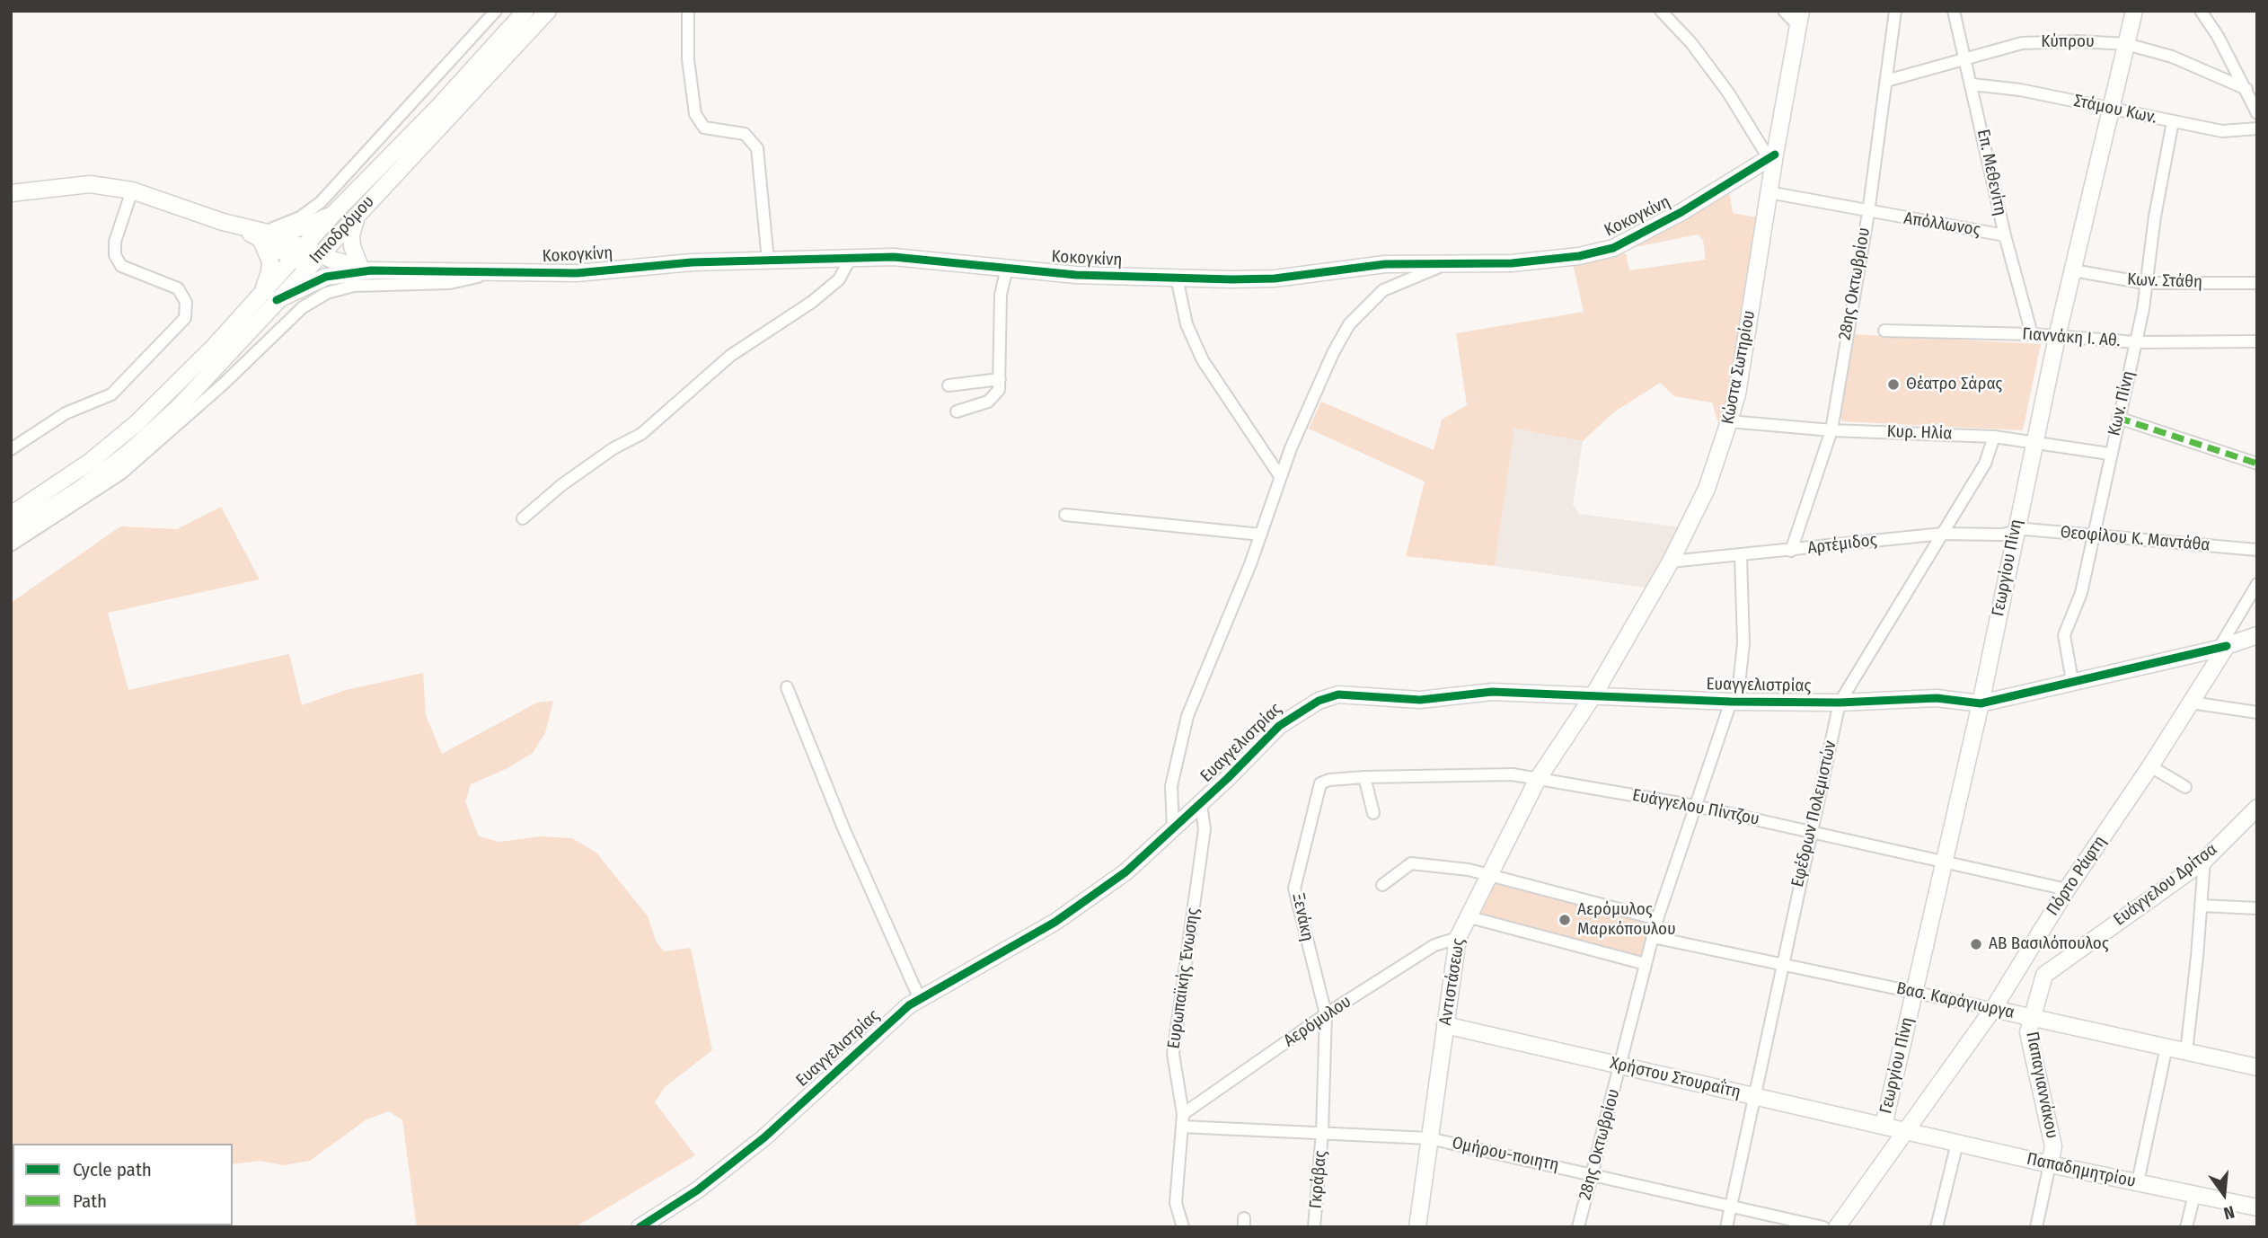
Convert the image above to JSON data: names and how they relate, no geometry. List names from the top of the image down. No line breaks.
{"streets":{"street":["Κύπρου","Στάμου Κων.","Επ. Μεθενίτη","Κοκογκίνη","Απόλλωνος","Ιπποδρόμου","Κων. Στάθη","28ης Οκτωβρίου","Γιαννάκη Ι. Αθ.","Κώστα Σωτηρίου","Κων. Πίνη","Κυρ. Ηλία","Θεοφίλου Κ. Μαντάθα","Αρτέμιδος","Γεωργίου Πίνη","Ευαγγελιστρίας","Ευάγγελου Πίντζου","Εφέδρων Πολεμιστών","Πόρτο Ράφτη","Ευάγγελου Δρίτσα","Ξενάκη","Ευρωπαϊκής Ένωσης","Αντιστάσεως","Βασ. Καράγιωργα","Αερόμυλου","Χρήστου Στουραΐτη","Παπαγιαννάκου","Ομήρου-ποιητη","Παπαδημητρίου","Γκράβας"]},"crossings":[["Κύπρου","Επ. Μεθενίτη"],["Κύπρου","28ης Οκτωβρίου"],["Κύπρου","Γεωργίου Πίνη"],["Στάμου Κων.","Επ. Μεθενίτη"],["Στάμου Κων.","Κων. Πίνη"],["Στάμου Κων.","Γεωργίου Πίνη"],["Επ. Μεθενίτη","Απόλλωνος"],["Επ. Μεθενίτη","Γιαννάκη Ι. Αθ."],["Κοκογκίνη","Κώστα Σωτηρίου"],["Απόλλωνος","28ης Οκτωβρίου"],["Απόλλωνος","Κώστα Σωτηρίου"],["Κων. Στάθη","Κων. Πίνη"],["Κων. Στάθη","Γεωργίου Πίνη"],["28ης Οκτωβρίου","Κυρ. Ηλία"],["28ης Οκτωβρίου","Αρτέμιδος"],["28ης Οκτωβρίου","Ευαγγελιστρίας"],["28ης Οκτωβρίου","Ευάγγελου Πίντζου"],["28ης Οκτωβρίου","Βασ. Καράγιωργα"],["28ης Οκτωβρίου","Χρήστου Στουραΐτη"],["28ης Οκτωβρίου","Ομήρου-ποιητη"],["Γιαννάκη Ι. Αθ.","Κων. Πίνη"],["Γιαννάκη Ι. Αθ.","Γεωργίου Πίνη"],["Κώστα Σωτηρίου","Κυρ. Ηλία"],["Κώστα Σωτηρίου","Αρτέμιδος"],["Κώστα Σωτηρίου","Ευαγγελιστρίας"],["Κώστα Σωτηρίου","Αντιστάσεως"],["Κων. Πίνη","Κυρ. Ηλία"],["Κων. Πίνη","Θεοφίλου Κ. Μαντάθα"],["Κων. Πίνη","Ευαγγελιστρίας"],["Κυρ. Ηλία","Γεωργίου Πίνη"],["Κυρ. Ηλία","Εφέδρων Πολεμιστών"],["Θεοφίλου Κ. Μαντάθα","Αρτέμιδος"],["Θεοφίλου Κ. Μαντάθα","Γεωργίου Πίνη"],["Αρτέμιδος","Γεωργίου Πίνη"],["Αρτέμιδος","Εφέδρων Πολεμιστών"],["Γεωργίου Πίνη","Ευαγγελιστρίας"],["Γεωργίου Πίνη","Ευάγγελου Πίντζου"],["Γεωργίου Πίνη","Βασ. Καράγιωργα"],["Γεωργίου Πίνη","Χρήστου Στουραΐτη"],["Ευαγγελιστρίας","Εφέδρων Πολεμιστών"],["Ευαγγελιστρίας","Πόρτο Ράφτη"],["Ευαγγελιστρίας","Ευρωπαϊκής Ένωσης"],["Ευαγγελιστρίας","Αντιστάσεως"],["Ευάγγελου Πίντζου","Εφέδρων Πολεμιστών"],["Ευάγγελου Πίντζου","Πόρτο Ράφτη"],["Ευάγγελου Πίντζου","Ξενάκη"],["Ευάγγελου Πίντζου","Αντιστάσεως"],["Εφέδρων Πολεμιστών","Βασ. Καράγιωργα"],["Εφέδρων Πολεμιστών","Χρήστου Στουραΐτη"],["Εφέδρων Πολεμιστών","Ομήρου-ποιητη"],["Πόρτο Ράφτη","Βασ. Καράγιωργα"],["Πόρτο Ράφτη","Χρήστου Στουραΐτη"],["Πόρτο Ράφτη","Παπαδημητρίου"],["Ξενάκη","Αερόμυλου"],["Ξενάκη","Ομήρου-ποιητη"],["Ξενάκη","Γκράβας"],["Ευρωπαϊκής Ένωσης","Αερόμυλου"],["Ευρωπαϊκής Ένωσης","Ομήρου-ποιητη"],["Αντιστάσεως","Αερόμυλου"],["Αντιστάσεως","Χρήστου Στουραΐτη"],["Αντιστάσεως","Ομήρου-ποιητη"],["Βασ. Καράγιωργα","Παπαγιαννάκου"],["Χρήστου Στουραΐτη","Παπαδημητρίου"],["Παπαγιαννάκου","Παπαδημητρίου"],["Ομήρου-ποιητη","Γκράβας"]],"places":["Θέατρο Σάρας","Αερόμυλος Μαρκόπουλου","ΑΒ Βασιλόπουλος"],"legend":["Cycle path","Path"],"north":"bottom"}
